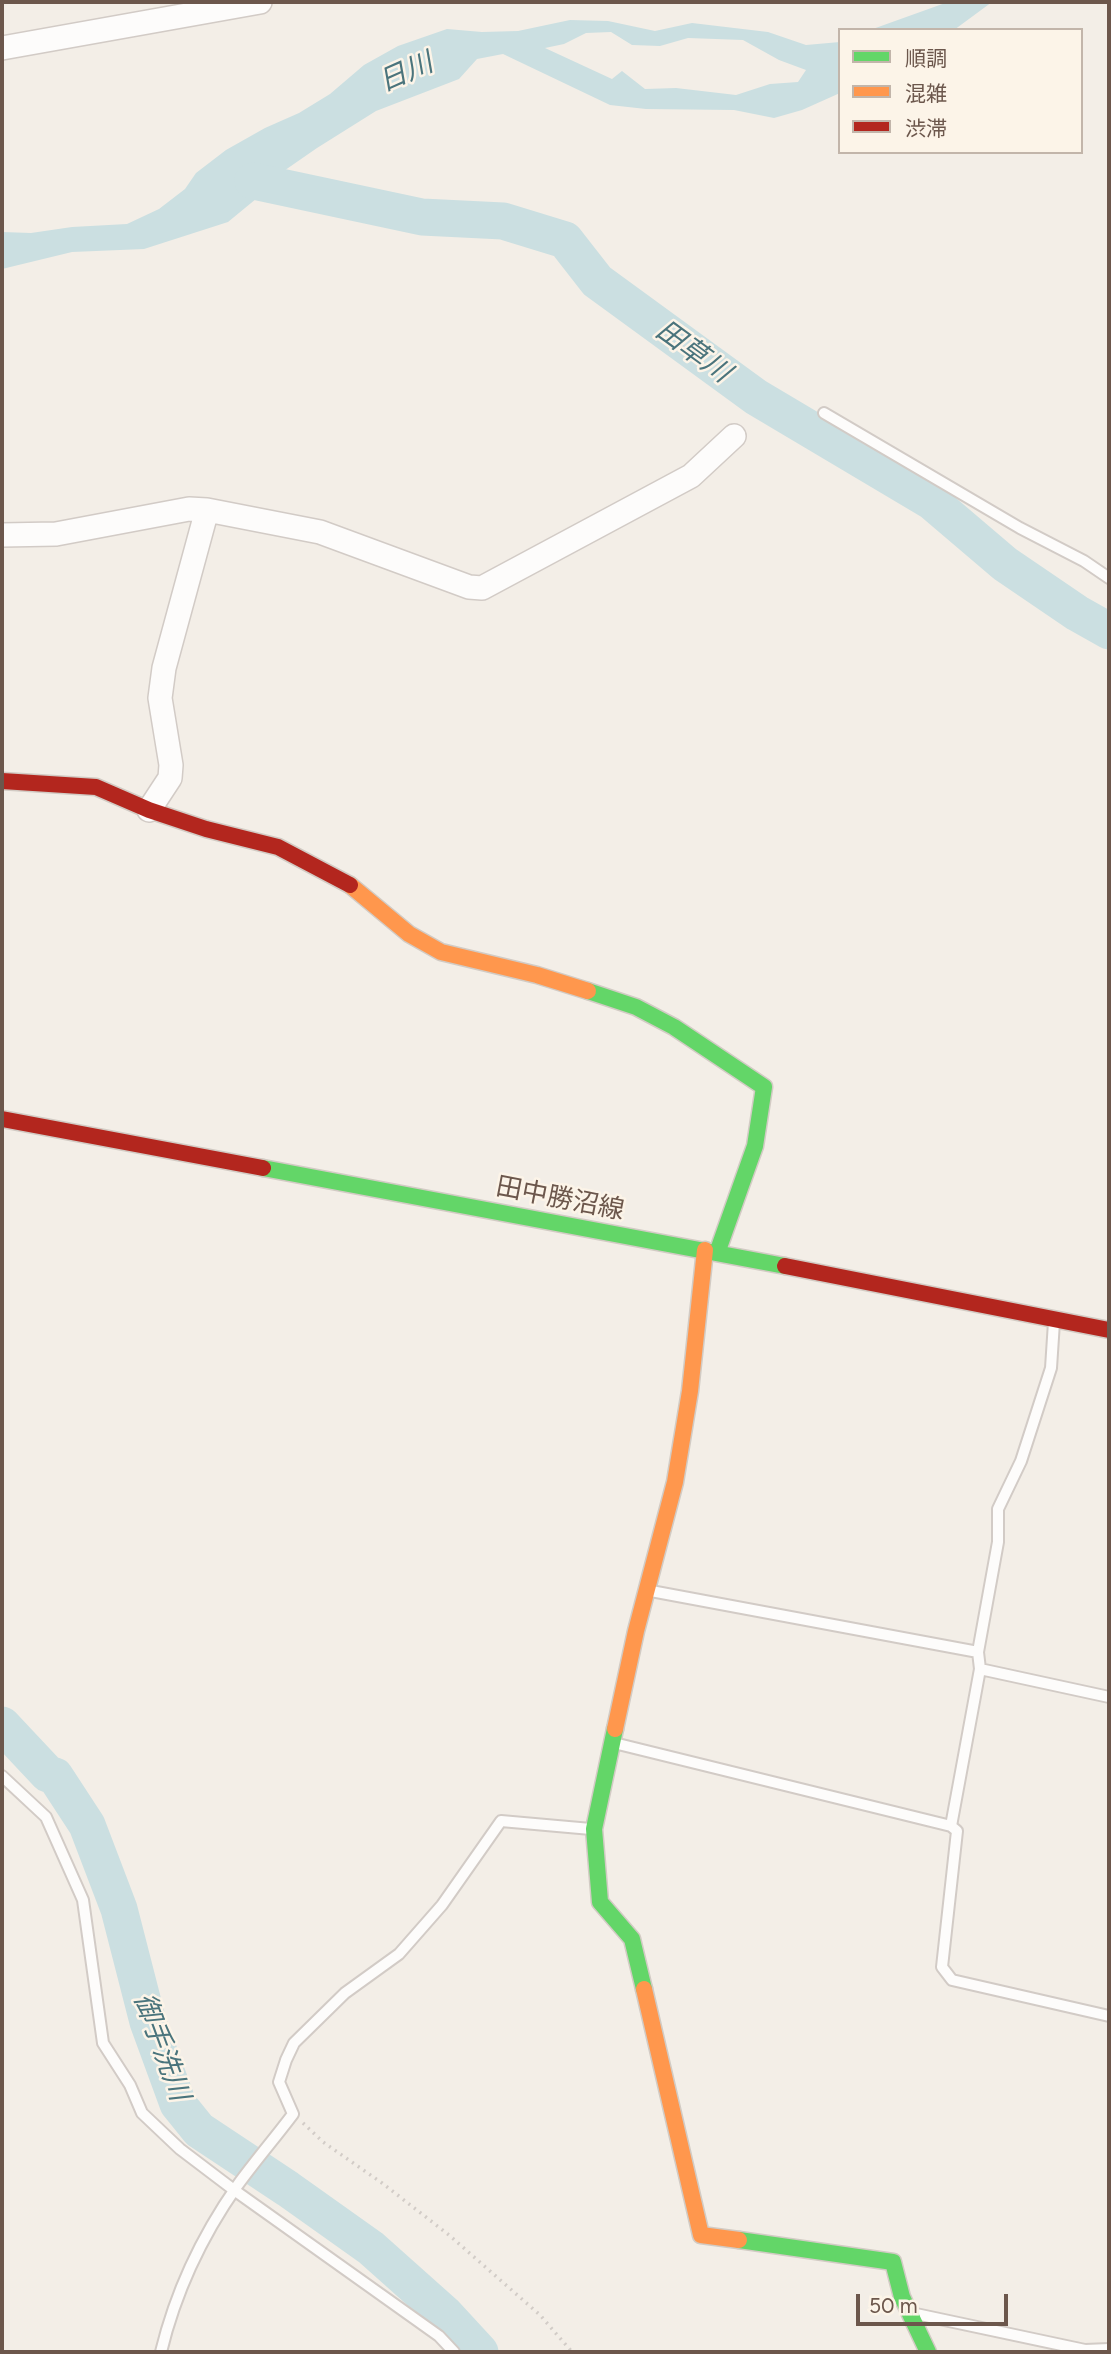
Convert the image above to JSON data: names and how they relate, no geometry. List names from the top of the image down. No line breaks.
{"streets":{"street":["田中勝沼線"]},"water":["日川","田草川","御手洗川"],"legend":["順調","混雑","渋滞"],"scale_bar":"50 m"}
